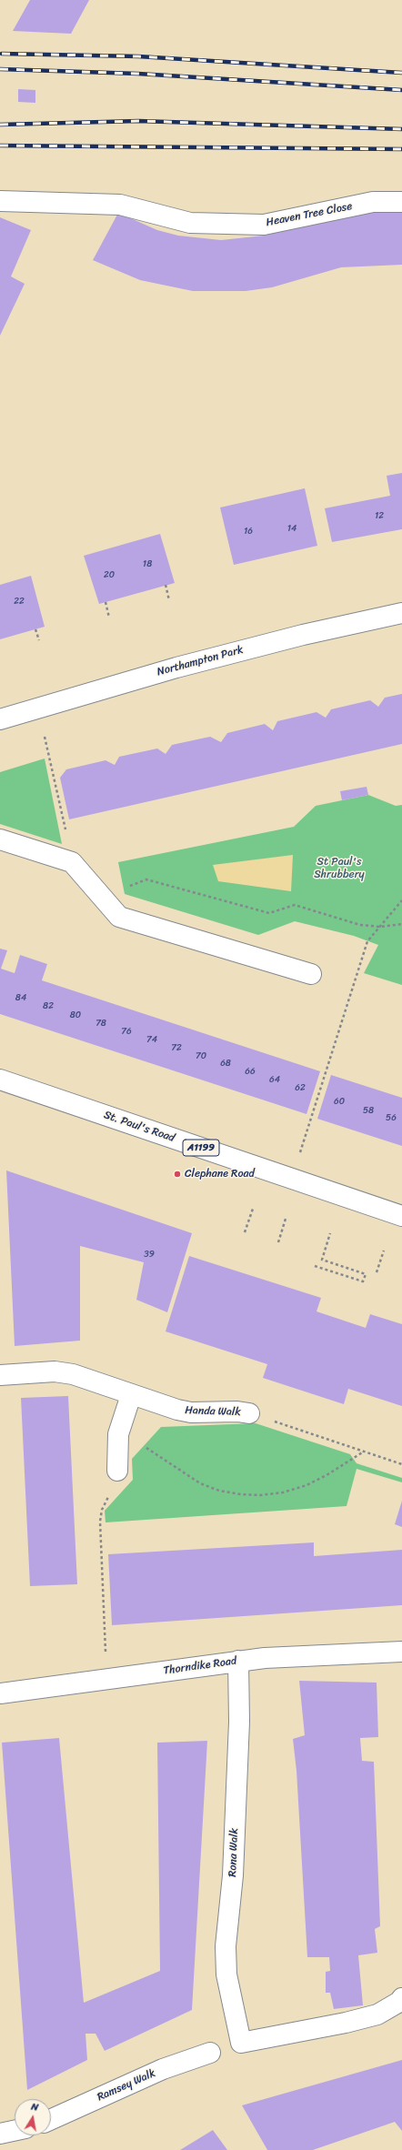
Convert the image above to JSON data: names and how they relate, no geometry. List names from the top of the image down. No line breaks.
{"streets":{"street":["Heaven Tree Close","Northampton Park","St. Paul's Road","A1199","Handa Walk","Thorndike Road","Rona Walk","Ramsey Walk"]},"crossings":[["Thorndike Road","Rona Walk"]],"parks":["St Paul's Shrubbery"],"places":["Clephane Road"],"house_numbers":["12","14","16","18","20","22","84","82","80","78","76","74","72","70","68","66","64","62","60","58","56","39"],"north":"top"}
